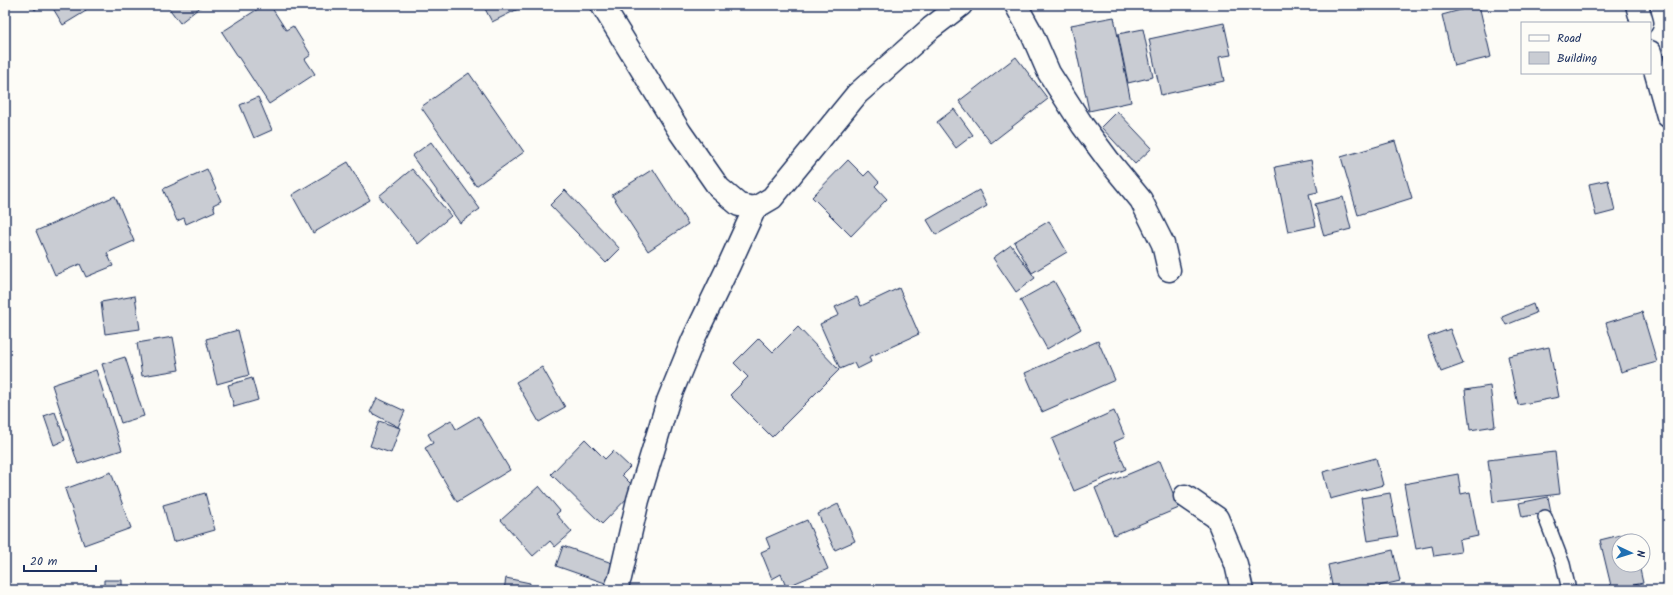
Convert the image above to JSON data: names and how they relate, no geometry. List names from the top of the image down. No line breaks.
{"legend":["Road","Building"],"scale_bar":"20 m","north":"right"}
